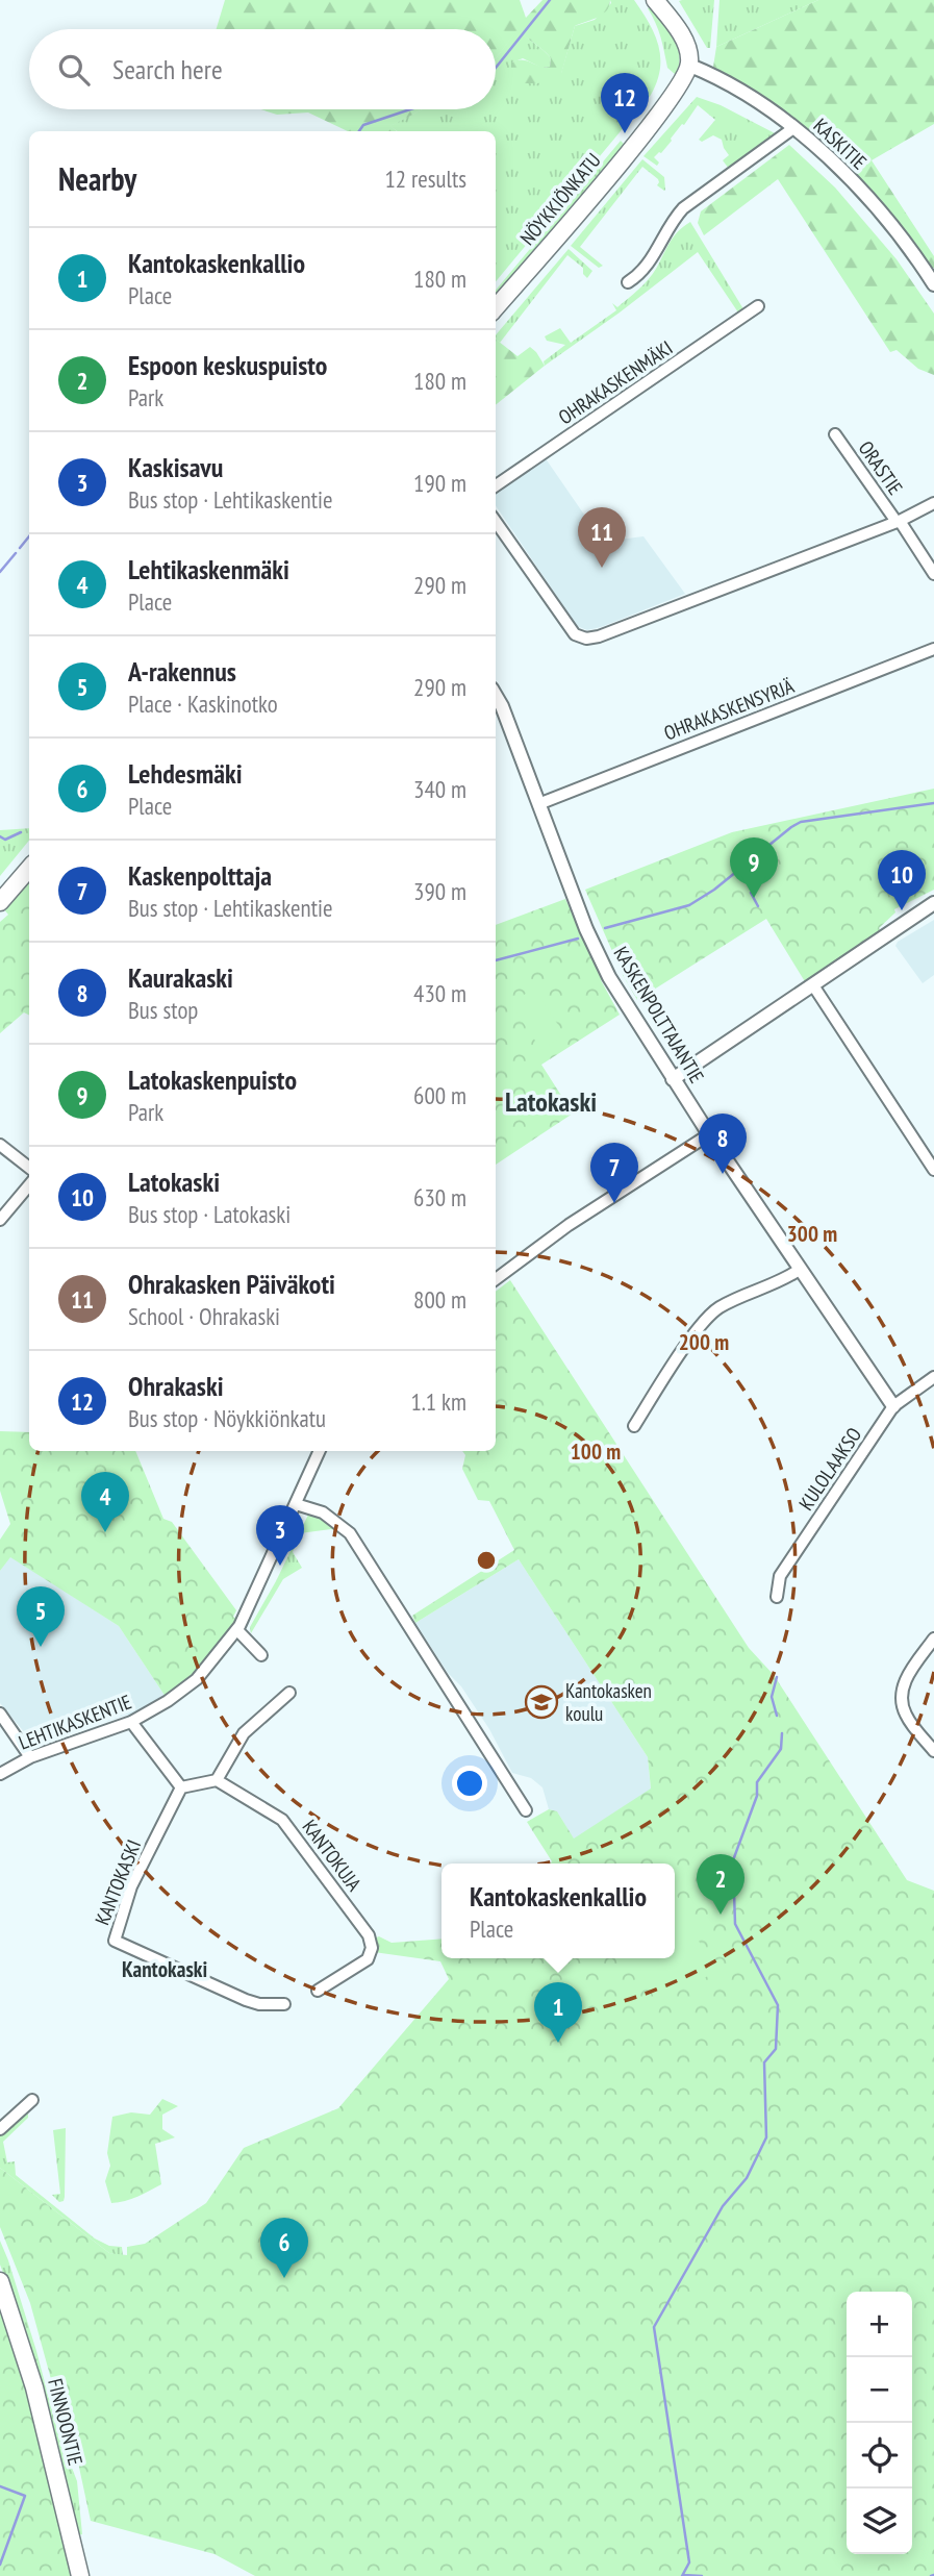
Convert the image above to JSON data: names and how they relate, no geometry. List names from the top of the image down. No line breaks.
{"streets":{"main road":["NÖYKKIÖNKATU","FINNOONTIE"],"street":["KASKITIE","OHRAKASKENMÄKI","ORASTIE","OHRAKASKENSYRJÄ","KASKENPOLTTAJANTIE","KULOLAAKSO","LEHTIKASKENTIE","KANTOKUJA","KANTOKASKI"]},"crossings":[["KASKITIE","NÖYKKIÖNKATU"],["OHRAKASKENSYRJÄ","KASKENPOLTTAJANTIE"],["KASKENPOLTTAJANTIE","KULOLAAKSO"]],"districts":["Latokaski","Kantokaski"],"places":{"school or university":["Kantokasken koulu"]},"page":{"search":"Search here","pins":["12","11","9","10","8","7","4","3","5","2","1","6"],"heading":["Nearby","12 results"],"list":[{"mark":"1","name":"Kantokaskenkallio","note":"Place","value":"180 m"},{"mark":"2","name":"Espoon keskuspuisto","note":"Park","value":"180 m"},{"mark":"3","name":"Kaskisavu","note":"Bus stop · Lehtikaskentie","value":"190 m"},{"mark":"4","name":"Lehtikaskenmäki","note":"Place","value":"290 m"},{"mark":"5","name":"A-rakennus","note":"Place · Kaskinotko","value":"290 m"},{"mark":"6","name":"Lehdesmäki","note":"Place","value":"340 m"},{"mark":"7","name":"Kaskenpolttaja","note":"Bus stop · Lehtikaskentie","value":"390 m"},{"mark":"8","name":"Kaurakaski","note":"Bus stop","value":"430 m"},{"mark":"9","name":"Latokaskenpuisto","note":"Park","value":"600 m"},{"mark":"10","name":"Latokaski","note":"Bus stop · Latokaski","value":"630 m"},{"mark":"11","name":"Ohrakasken Päiväkoti","note":"School · Ohrakaski","value":"800 m"},{"mark":"12","name":"Ohrakaski","note":"Bus stop · Nöykkiönkatu","value":"1.1 km"}],"popup":["Kantokaskenkallio","Place"],"map_buttons":["+","−"]},"rings":["300 m","200 m","100 m"]}
